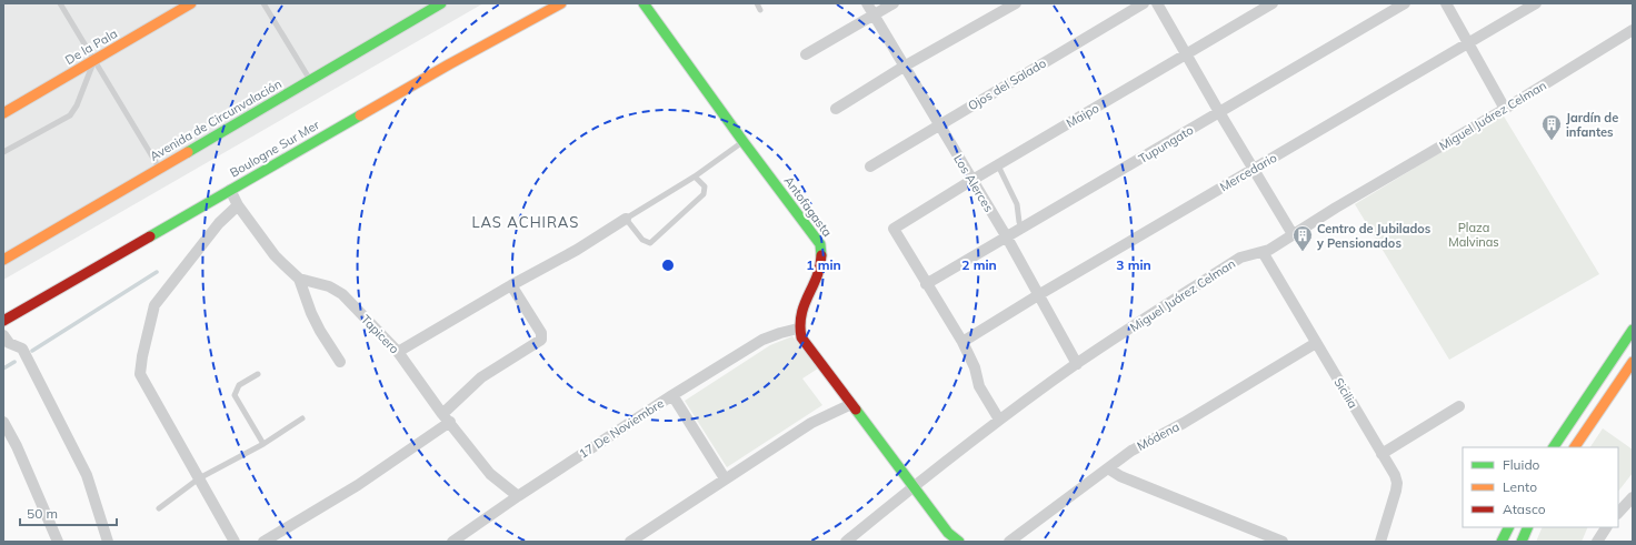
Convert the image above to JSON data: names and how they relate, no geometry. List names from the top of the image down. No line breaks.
{"streets":{"street":["De la Pala","Ojos del Salado","Maipo","Miguel Juárez Celman","Avenida de Circunvalación","Tupungato","Boulogne Sur Mer","Mercedario","Los Alerces","Antofagasta","Tapicero","Sicilia","17 De Noviembre","Módena"]},"crossings":[["Ojos del Salado","Los Alerces"],["Maipo","Tupungato"],["Maipo","Los Alerces"],["Miguel Juárez Celman","Los Alerces"],["Miguel Juárez Celman","Sicilia"],["Tupungato","Los Alerces"],["Boulogne Sur Mer","Tapicero"],["Mercedario","Los Alerces"],["Antofagasta","17 De Noviembre"],["Tapicero","17 De Noviembre"],["Sicilia","Módena"]],"districts":["LAS ACHIRAS"],"parks":["Plaza Malvinas"],"places":{"building":["Jardín de infantes","Centro de Jubilados y Pensionados"]},"legend":["Fluido","Lento","Atasco"],"scale_bar":"50 m","rings":["1 min","2 min","3 min"]}
